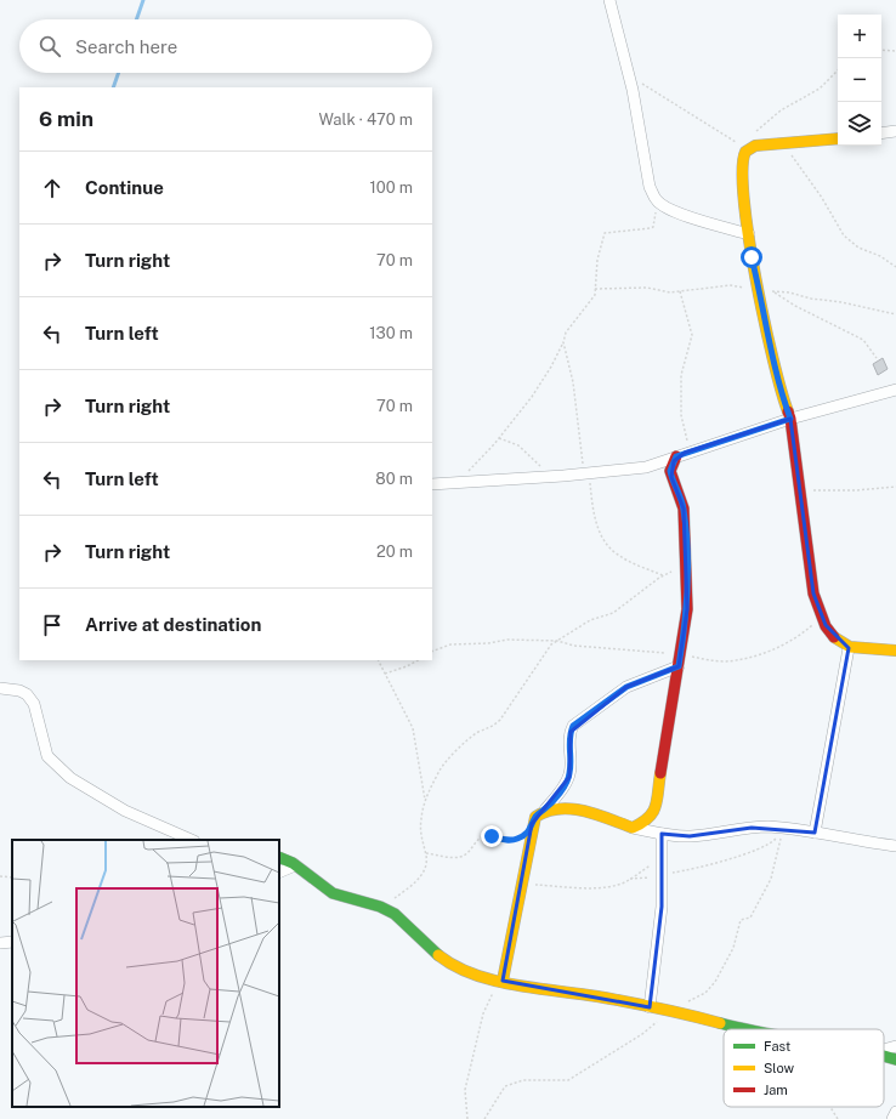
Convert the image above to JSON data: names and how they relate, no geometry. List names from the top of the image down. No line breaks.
{"legend":["Fast","Slow","Jam"],"page":{"map_buttons":["+","−"],"search":"Search here","heading":["6 min","Walk · 470 m"],"list":[["Continue","100 m"],["Turn right","70 m"],["Turn left","130 m"],["Turn right","70 m"],["Turn left","80 m"],["Turn right","20 m"],"Arrive at destination"]}}
